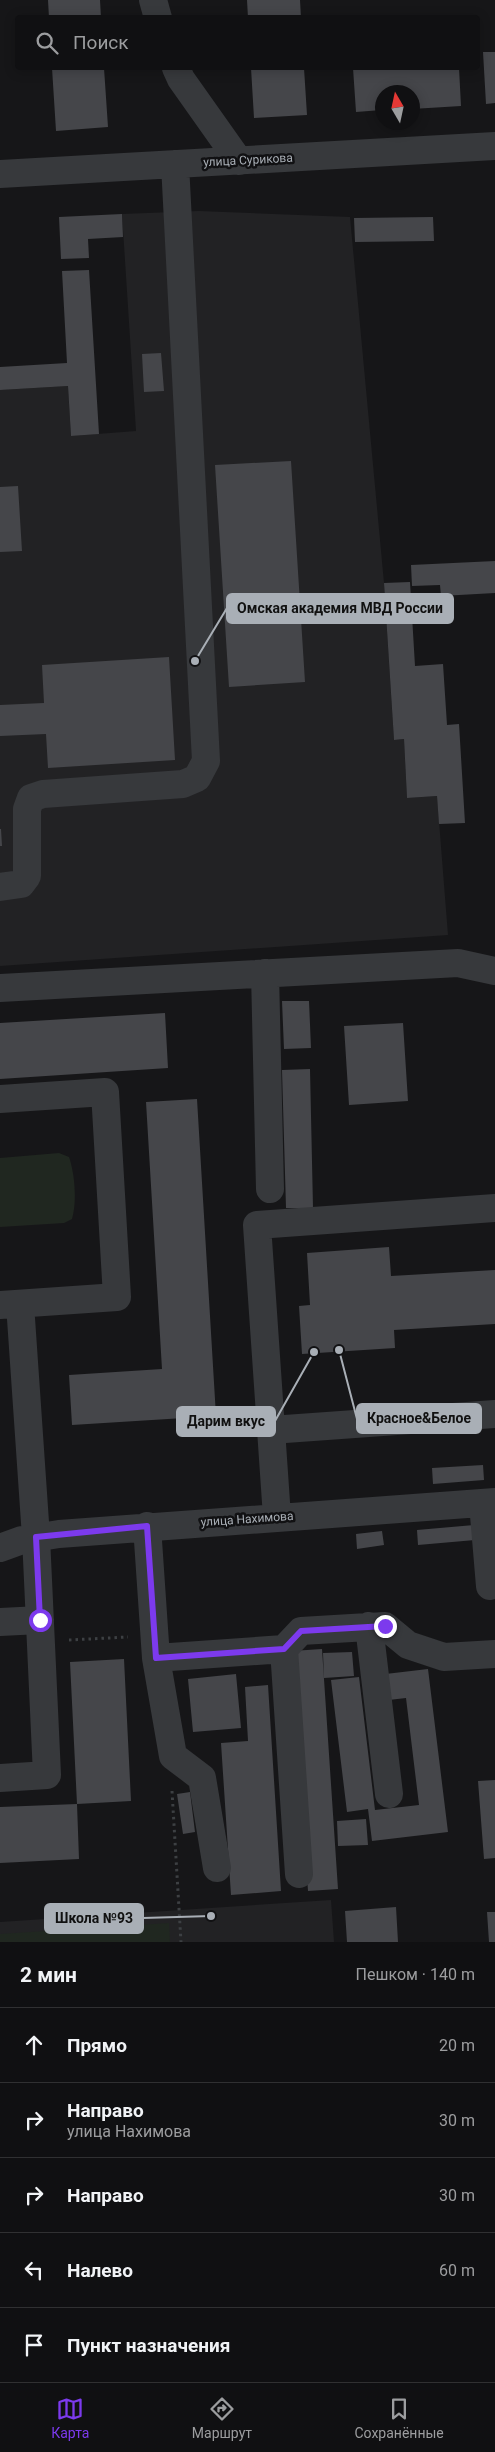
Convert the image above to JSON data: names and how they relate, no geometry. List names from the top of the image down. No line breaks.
{"streets":{"street":["улица Сурикова","улица Нахимова"]},"places":["Омская академия МВД России","Красное&Белое","Дарим вкус","Школа №93"],"north":"top","page":{"search":"Поиск","heading":["2 мин","Пешком · 140 m"],"list":[["Прямо","20 m"],["Направо","улица Нахимова","30 m"],["Направо","30 m"],["Налево","60 m"],"Пункт назначения"],"nav":["Карта","Маршрут","Сохранённые"]}}
